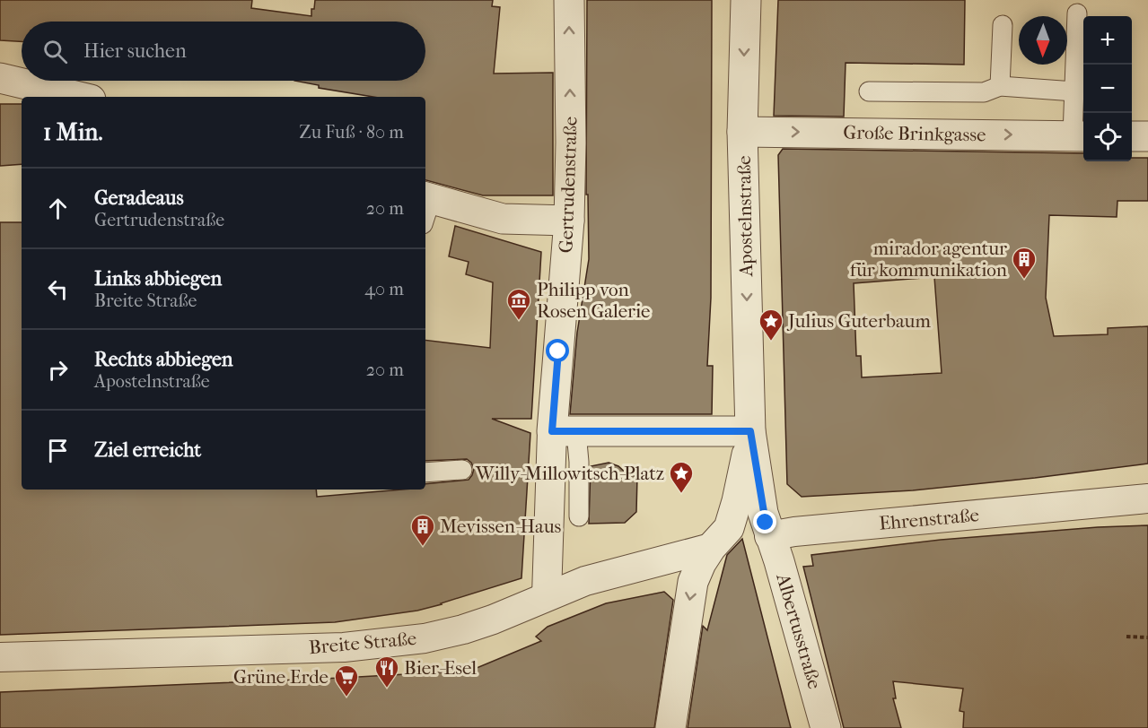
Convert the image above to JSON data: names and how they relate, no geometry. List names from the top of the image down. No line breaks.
{"streets":{"street":["Große Brinkgasse","Gertrudenstraße","Apostelnstraße","Ehrenstraße","Albertusstraße","Breite Straße"]},"crossings":[["Große Brinkgasse","Apostelnstraße"],["Gertrudenstraße","Breite Straße"],["Apostelnstraße","Ehrenstraße"],["Apostelnstraße","Albertusstraße"],["Apostelnstraße","Breite Straße"],["Ehrenstraße","Albertusstraße"],["Ehrenstraße","Breite Straße"]],"one_way":["Große Brinkgasse","Gertrudenstraße","Apostelnstraße"],"places":{"building":["mirador agentur für kommunikation","Mevissen-Haus"],"museum":["Philipp von Rosen Galerie"],"place":["Julius Guterbaum","Willy-Millowitsch-Platz"],"restaurant":["Bier-Esel"],"supermarket":["Grüne Erde"]},"north":"bottom","page":{"map_buttons":["+","−"],"search":"Hier suchen","heading":["1 Min.","Zu Fuß · 80 m"],"list":[["Geradeaus","Gertrudenstraße","20 m"],["Links abbiegen","Breite Straße","40 m"],["Rechts abbiegen","Apostelnstraße","20 m"],"Ziel erreicht"]}}
